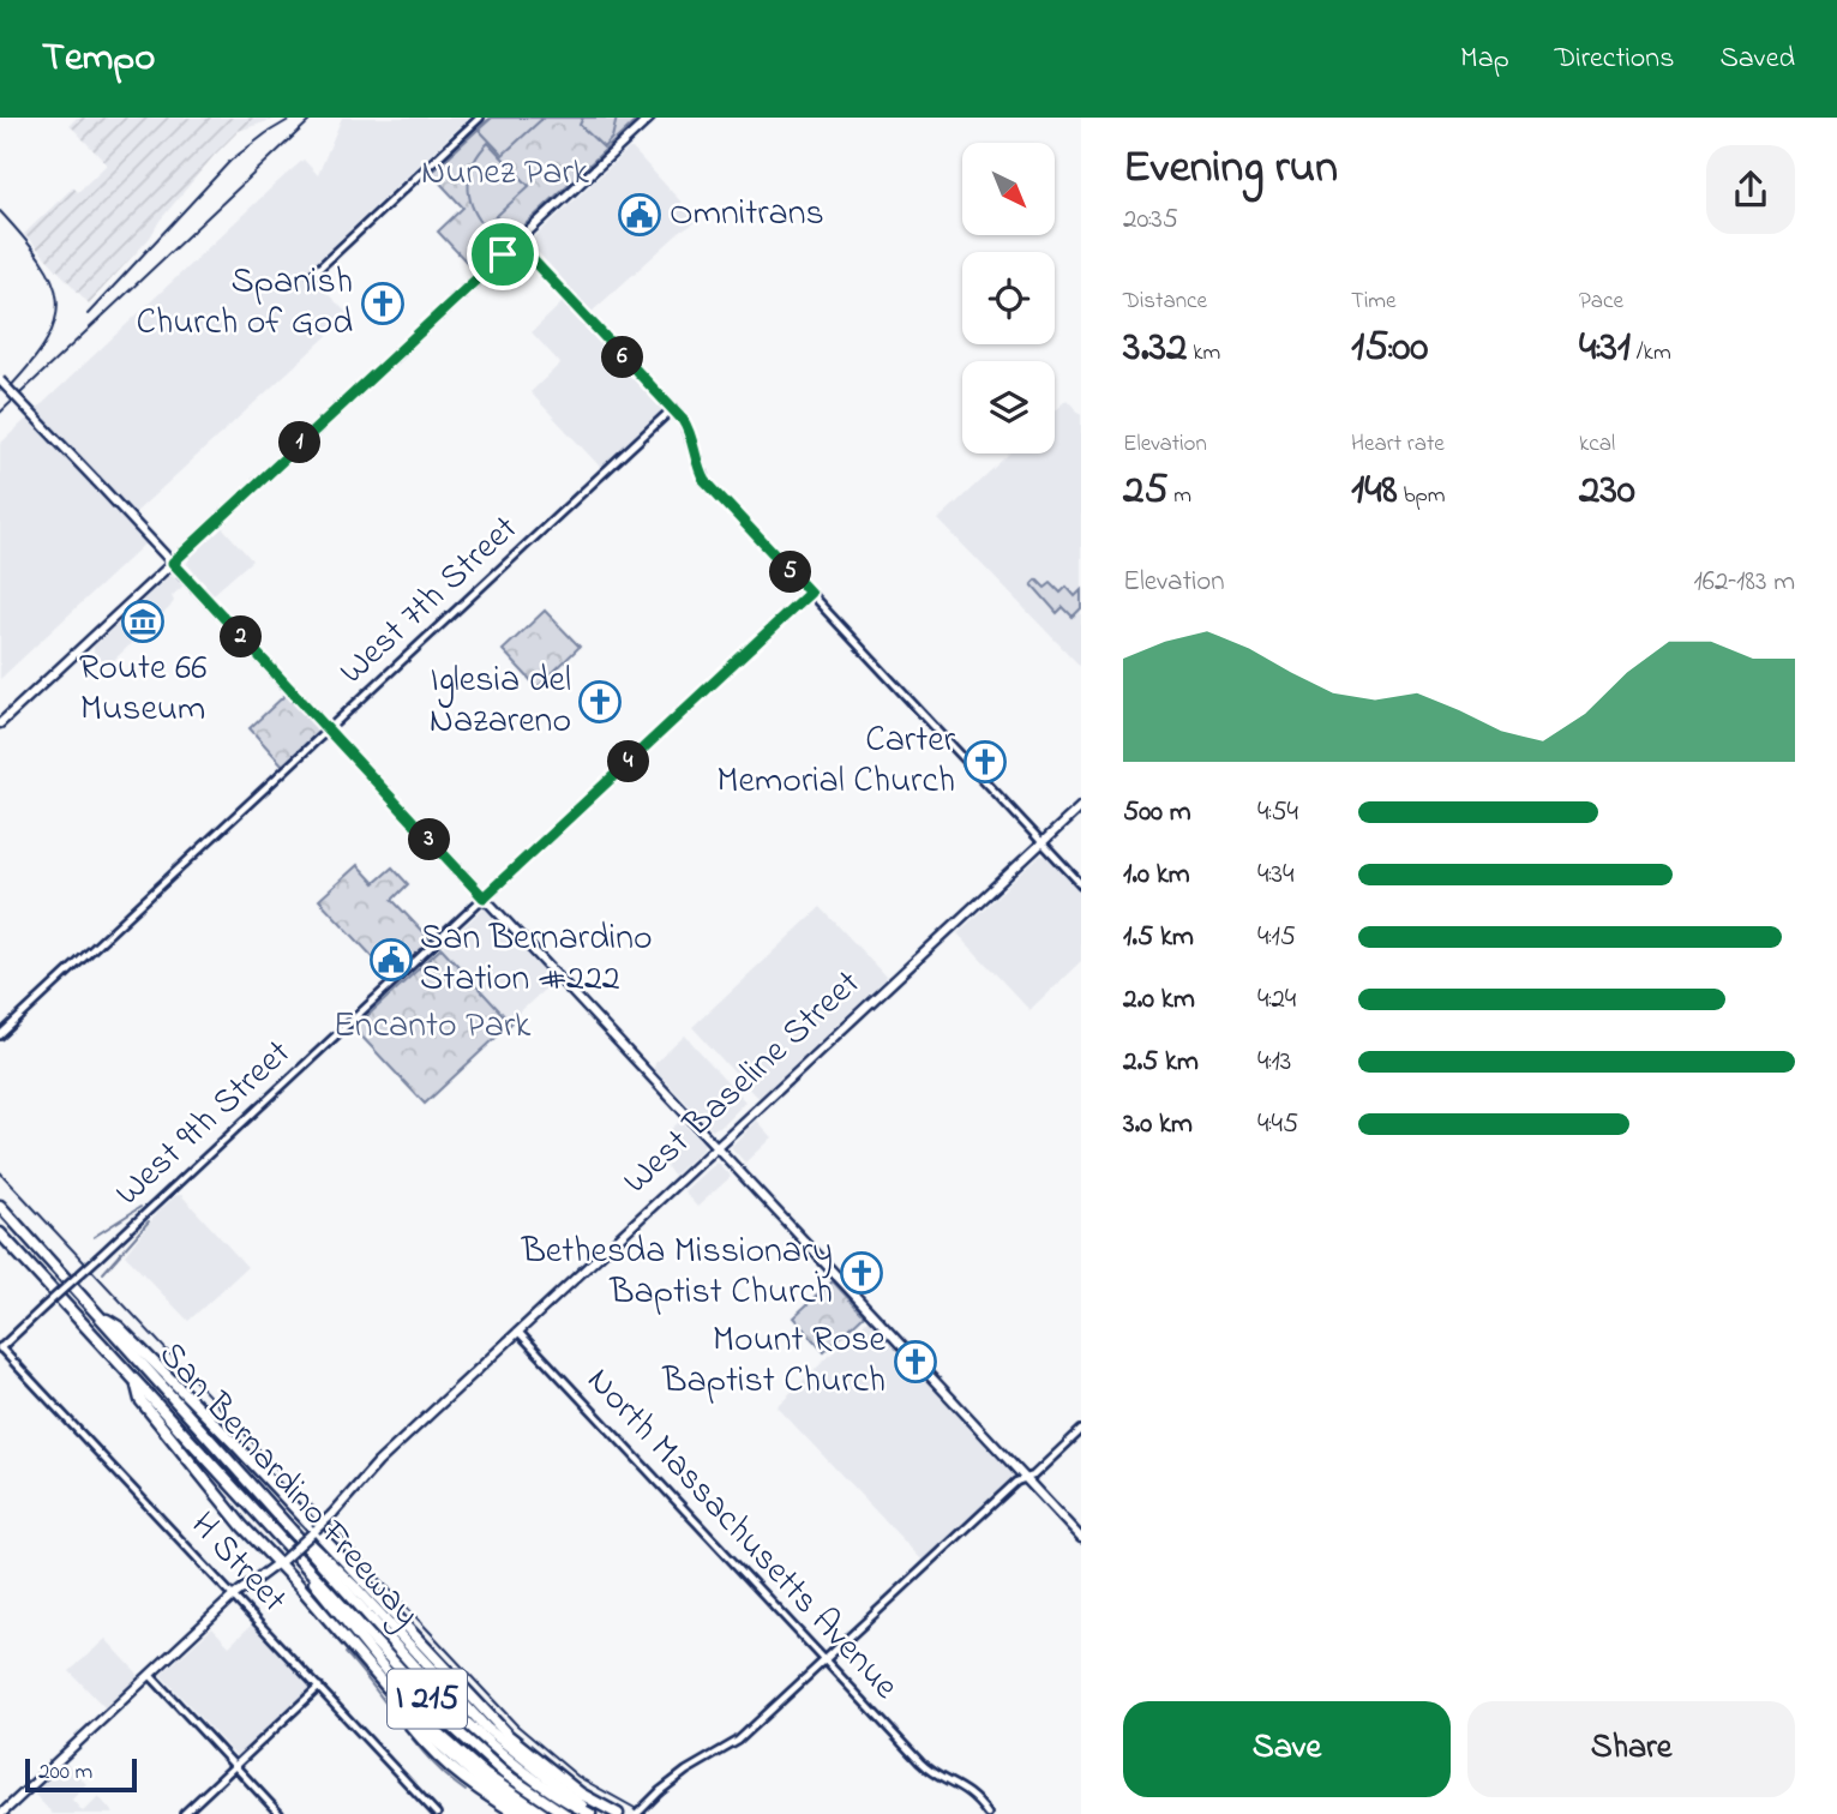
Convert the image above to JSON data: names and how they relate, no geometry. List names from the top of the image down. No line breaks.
{"streets":{"highway":["San Bernardino Freeway","I 215"],"main road":["West Baseline Street"],"street":["West 7th Street","West 9th Street","North Massachusetts Avenue","H Street"]},"crossings":[["West Baseline Street","North Massachusetts Avenue"],["West Baseline Street","H Street"],["West 9th Street","H Street"]],"parks":["Nunez Park","Encanto Park"],"places":{"public building":["Omnitrans","San Bernardino Station #222"],"church":["Spanish Church of God","Iglesia del Nazareno","Carter Memorial Church","Bethesda Missionary Baptist Church","Mount Rose Baptist Church"],"museum":["Route 66 Museum"]},"scale_bar":"200 m","north":"bottom right","page":{"header":"Tempo","nav":["Map","Directions","Saved"],"heading":["Evening run","20:35"],"stats":[["Distance","3.32 km"],["Time","15:00"],["Pace","4:31 /km"],["Elevation","25 m"],["Heart rate","148 bpm"],["kcal","230"]],"pins":["6","1","5","2","4","3"],"chart":["Elevation","162–183 m"],"list":[{"name":"500 m","note":"4:54"},{"name":"1.0 km","note":"4:34"},{"name":"1.5 km","note":"4:15"},{"name":"2.0 km","note":"4:24"},{"name":"2.5 km","note":"4:13"},{"name":"3.0 km","note":"4:45"}],"buttons":["Save","Share"],"scale":"200 m"}}
